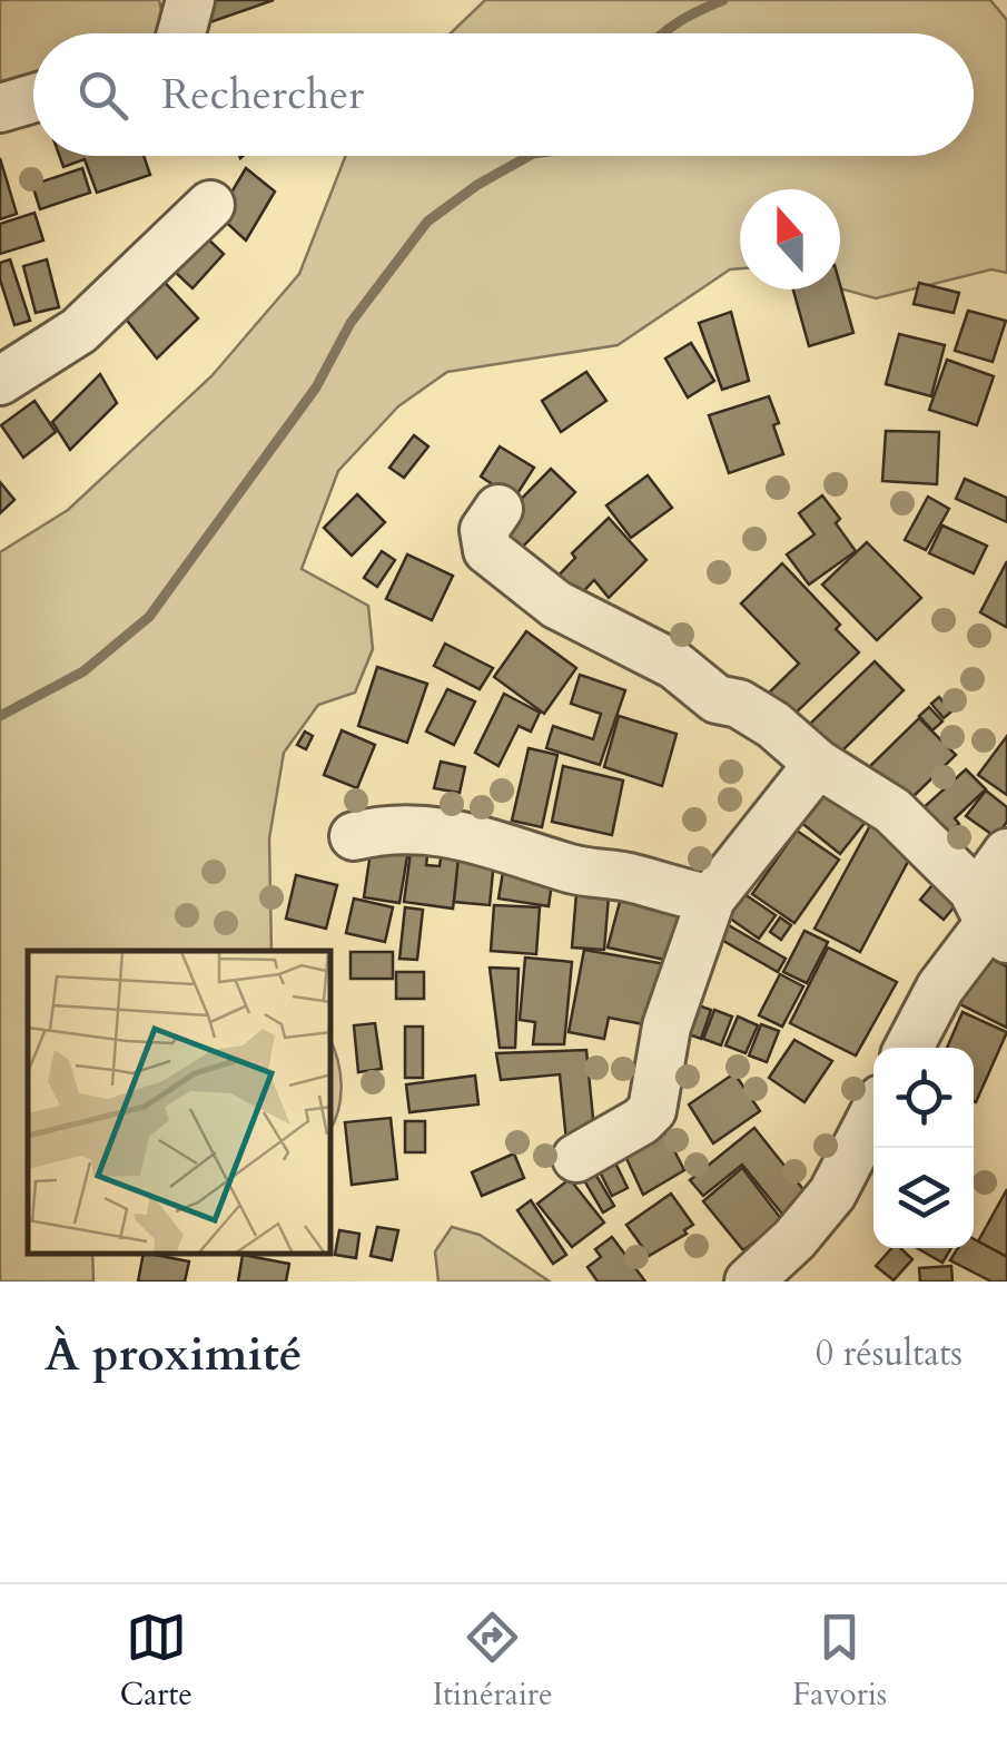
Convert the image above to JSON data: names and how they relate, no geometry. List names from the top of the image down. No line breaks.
{"north":"top","page":{"search":"Rechercher","heading":["À proximité","0 résultats"],"nav":["Carte","Itinéraire","Favoris"]}}
